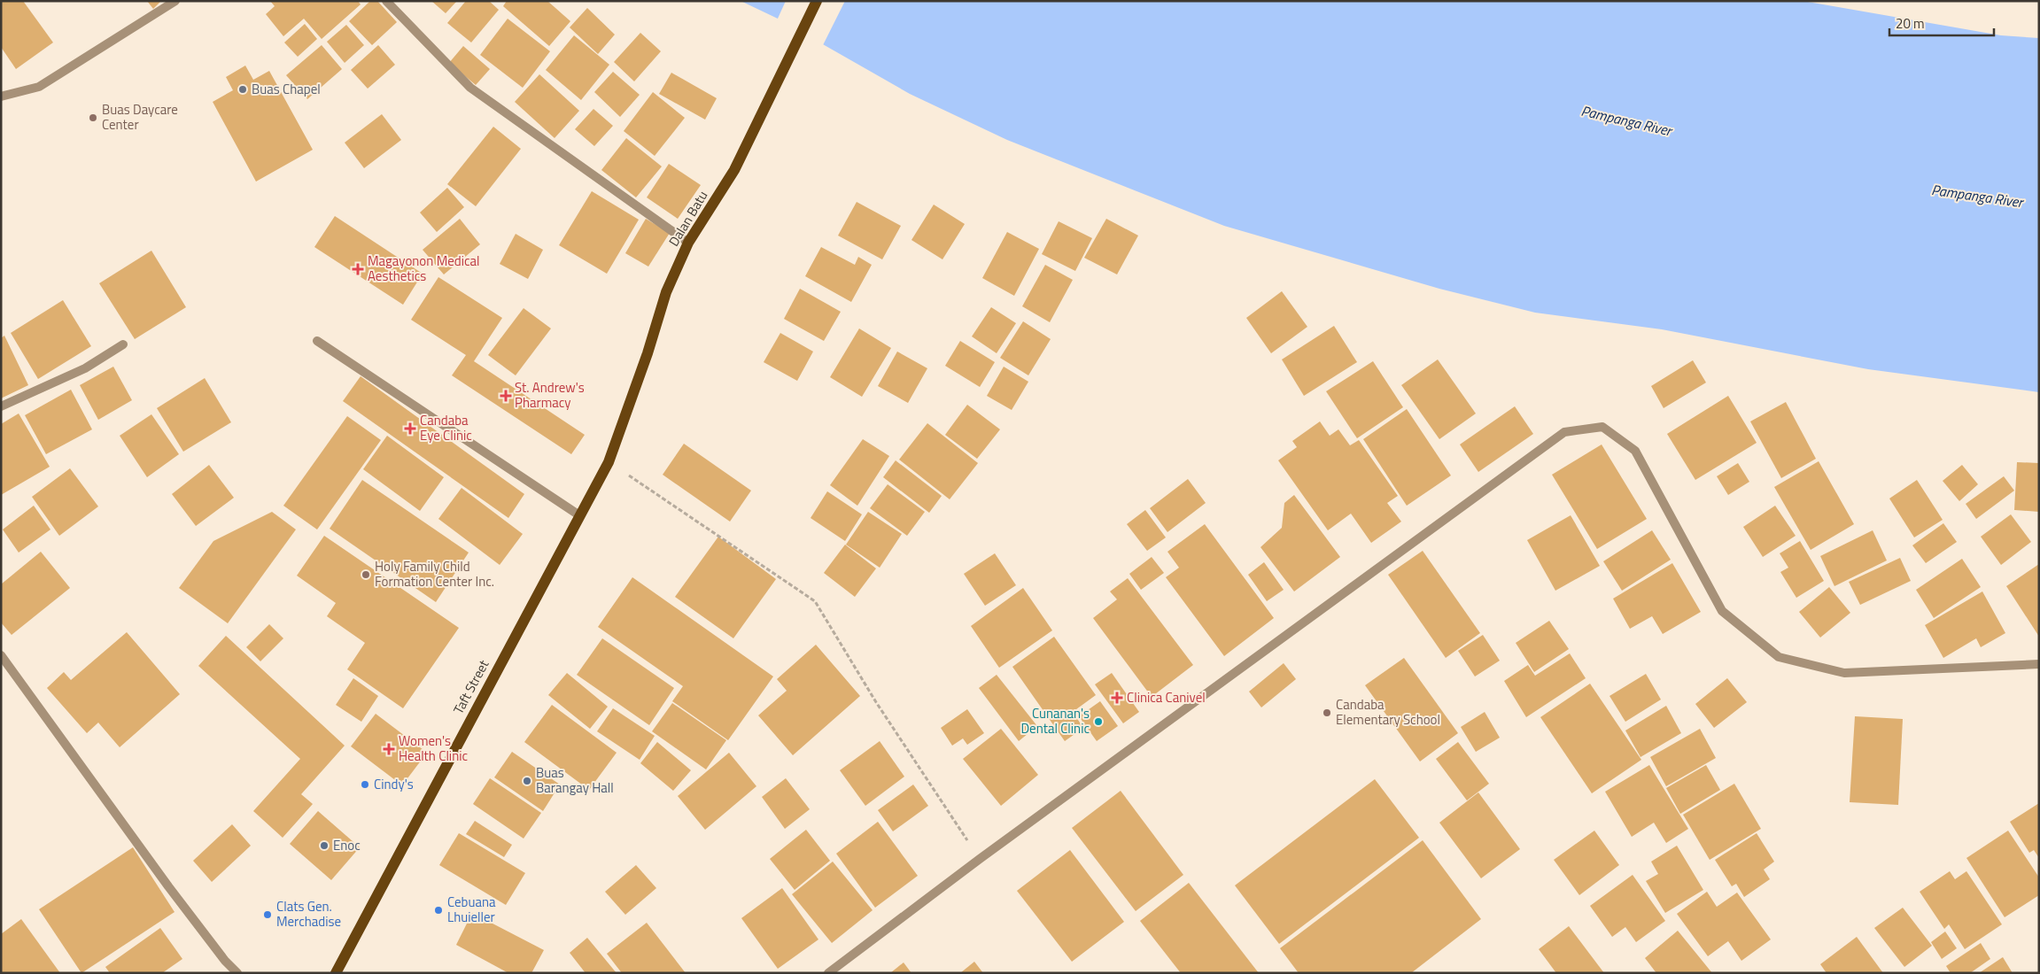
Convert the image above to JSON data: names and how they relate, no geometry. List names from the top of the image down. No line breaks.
{"streets":{"main road":["Dalan Batu","Taft Street"]},"crossings":[["Dalan Batu","Taft Street"]],"water":["Pampanga River"],"places":{"other":["Buas Chapel","Buas Daycare Center","Holy Family Child Formation Center Inc.","Candaba Elementary School","Cunanan's Dental Clinic","Buas Barangay Hall","Cindy's","Enoc","Cebuana Lhuieller","Clats Gen. Merchadise"],"health":["Magayonon Medical Aesthetics","St. Andrew's Pharmacy","Candaba Eye Clinic","Clinica Canivel","Women's Health Clinic"]},"scale_bar":"20 m"}
